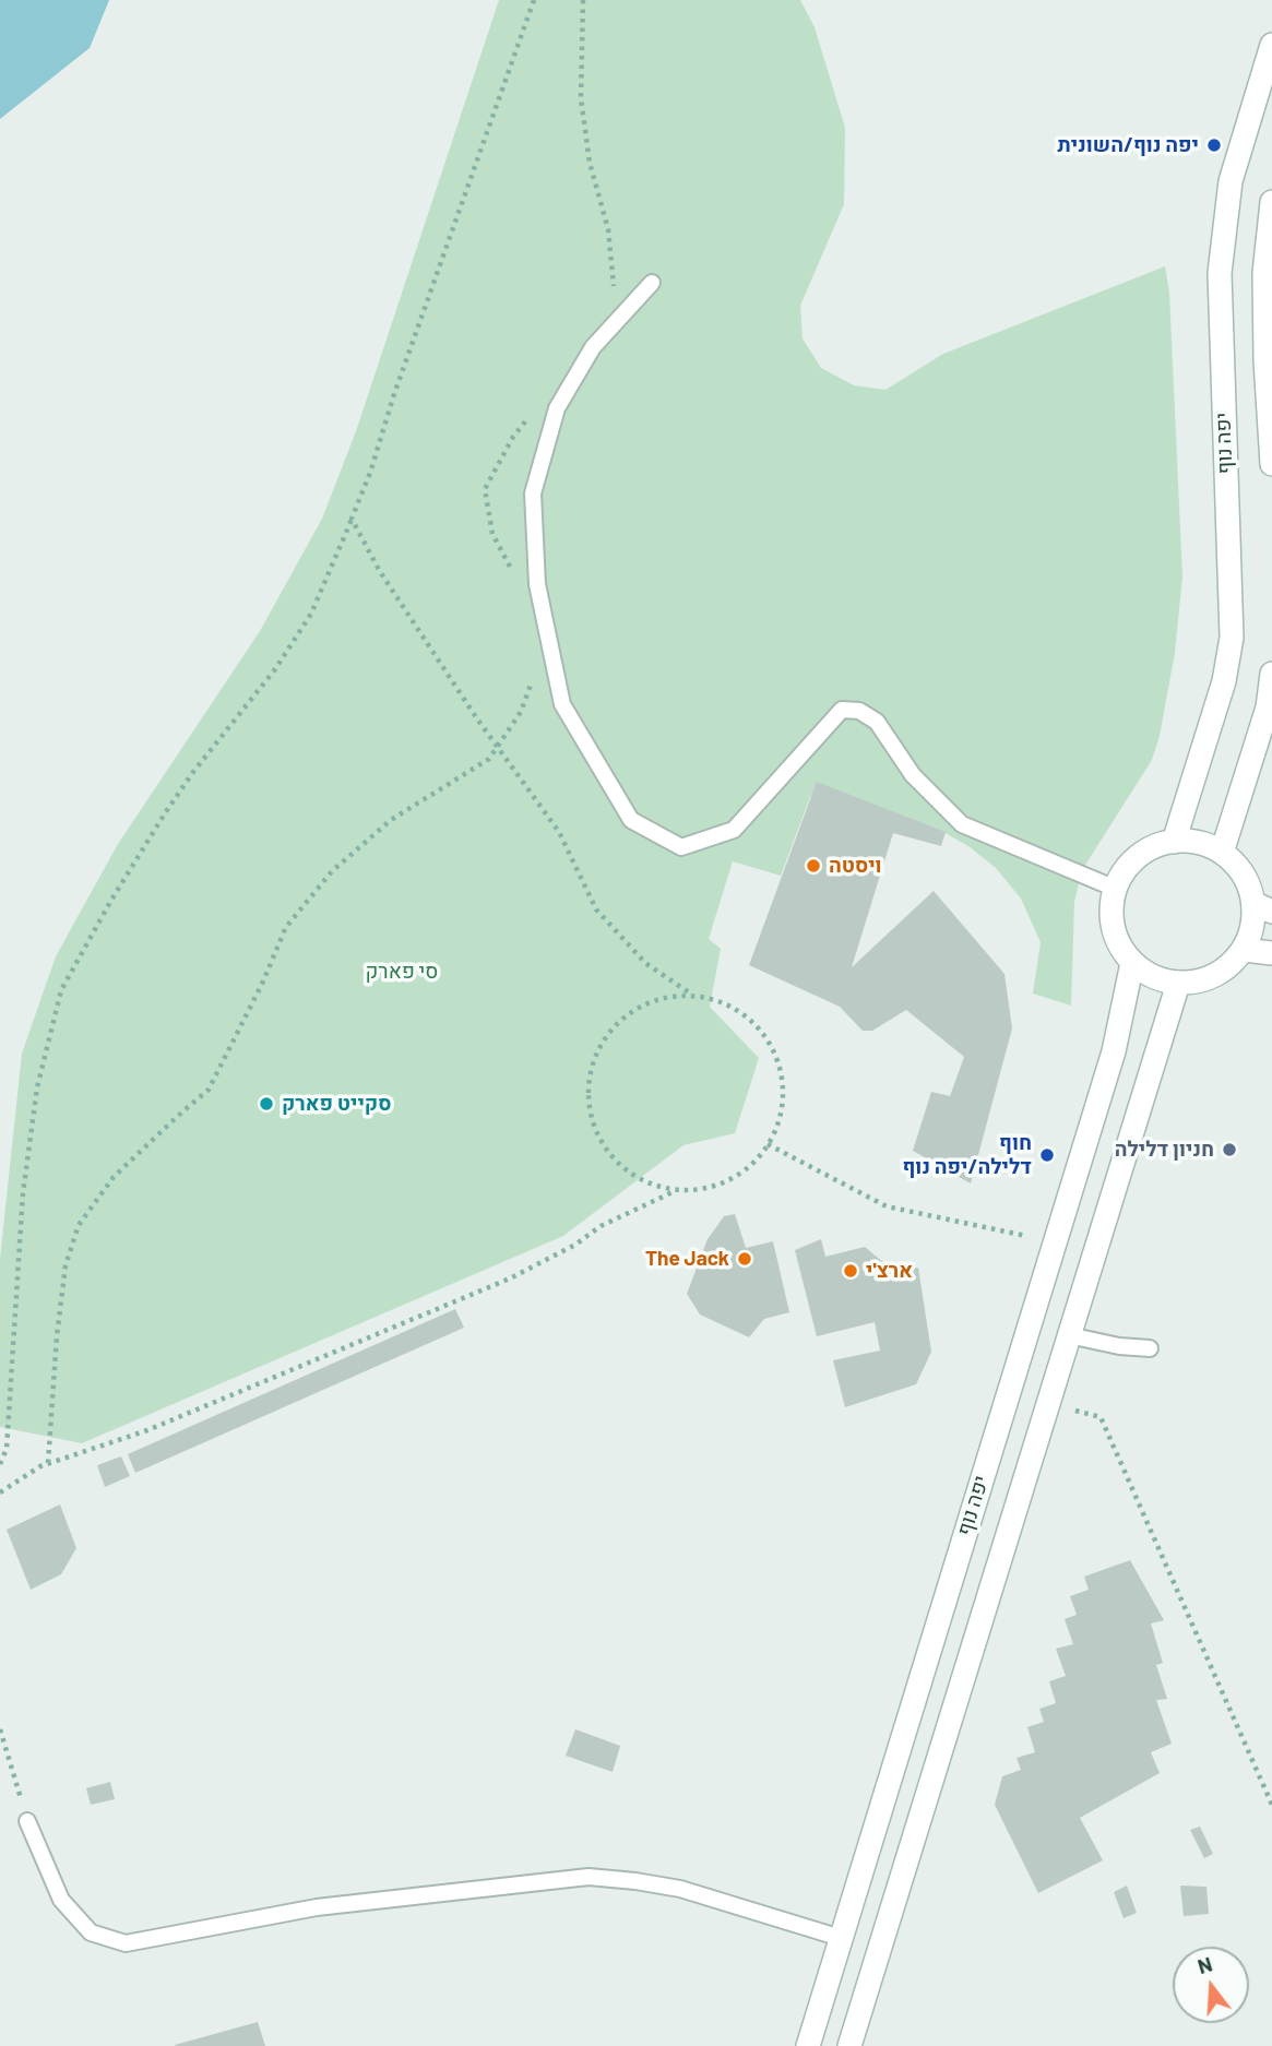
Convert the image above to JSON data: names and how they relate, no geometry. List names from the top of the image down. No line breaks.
{"streets":{"main road":["יפה נוף"]},"parks":["סי פארק"],"places":["יפה נוף/השונית","ויסטה","סקייט פארק","חניון דלילה","חוף דלילה/יפה נוף","The Jack","ארצ'י"],"north":"top"}
